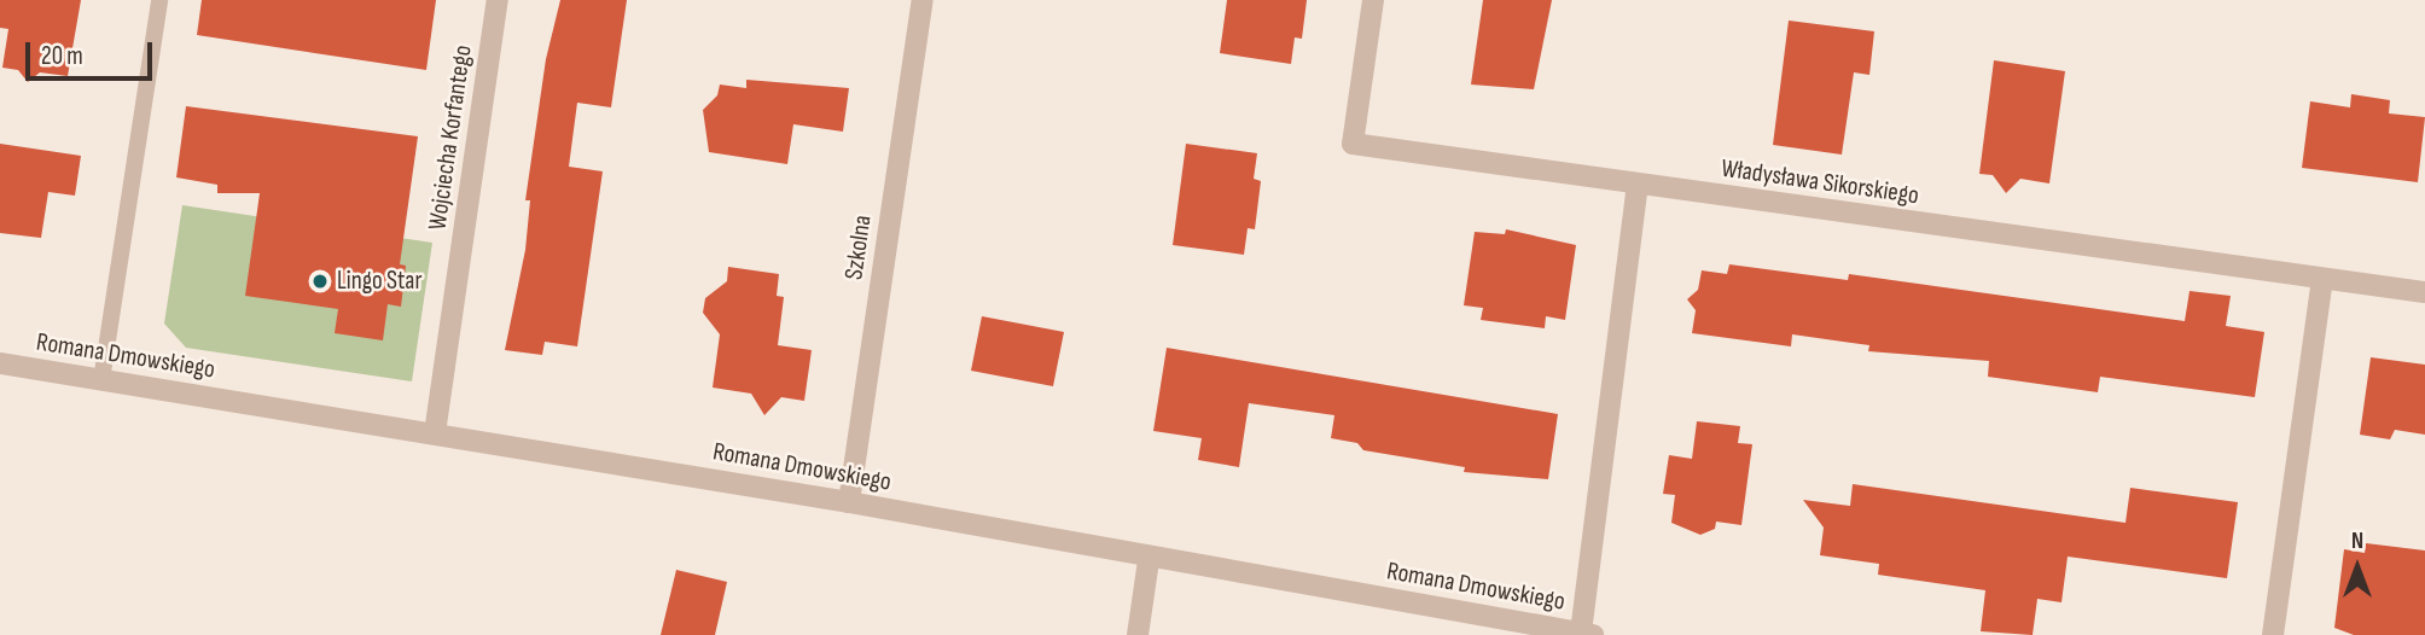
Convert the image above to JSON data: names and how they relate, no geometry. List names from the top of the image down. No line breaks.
{"streets":{"street":["Wojciecha Korfantego","Władysława Sikorskiego","Szkolna","Romana Dmowskiego"]},"crossings":[["Wojciecha Korfantego","Romana Dmowskiego"],["Szkolna","Romana Dmowskiego"]],"places":["Lingo Star"],"scale_bar":"20 m","north":"top"}
